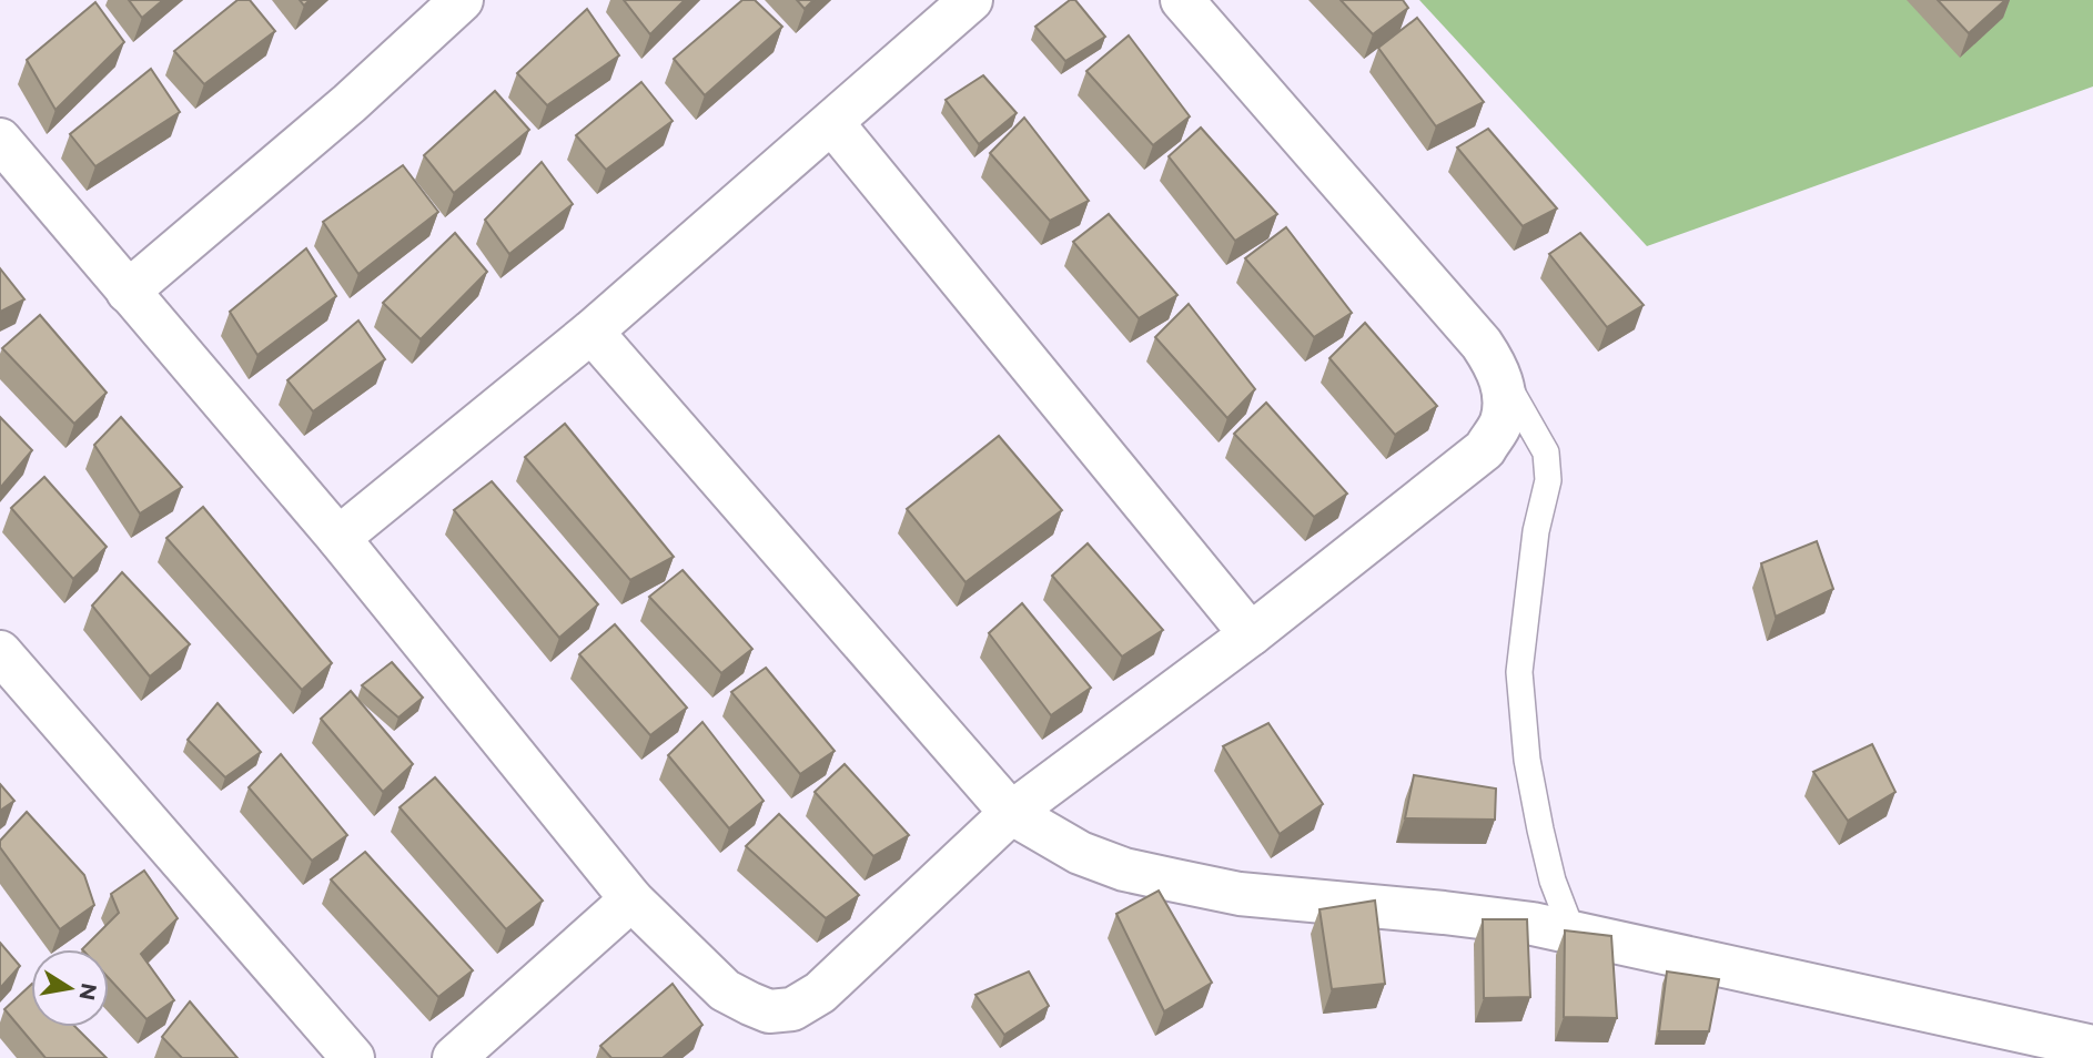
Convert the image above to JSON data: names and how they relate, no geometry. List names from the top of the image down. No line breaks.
{"north":"right"}
